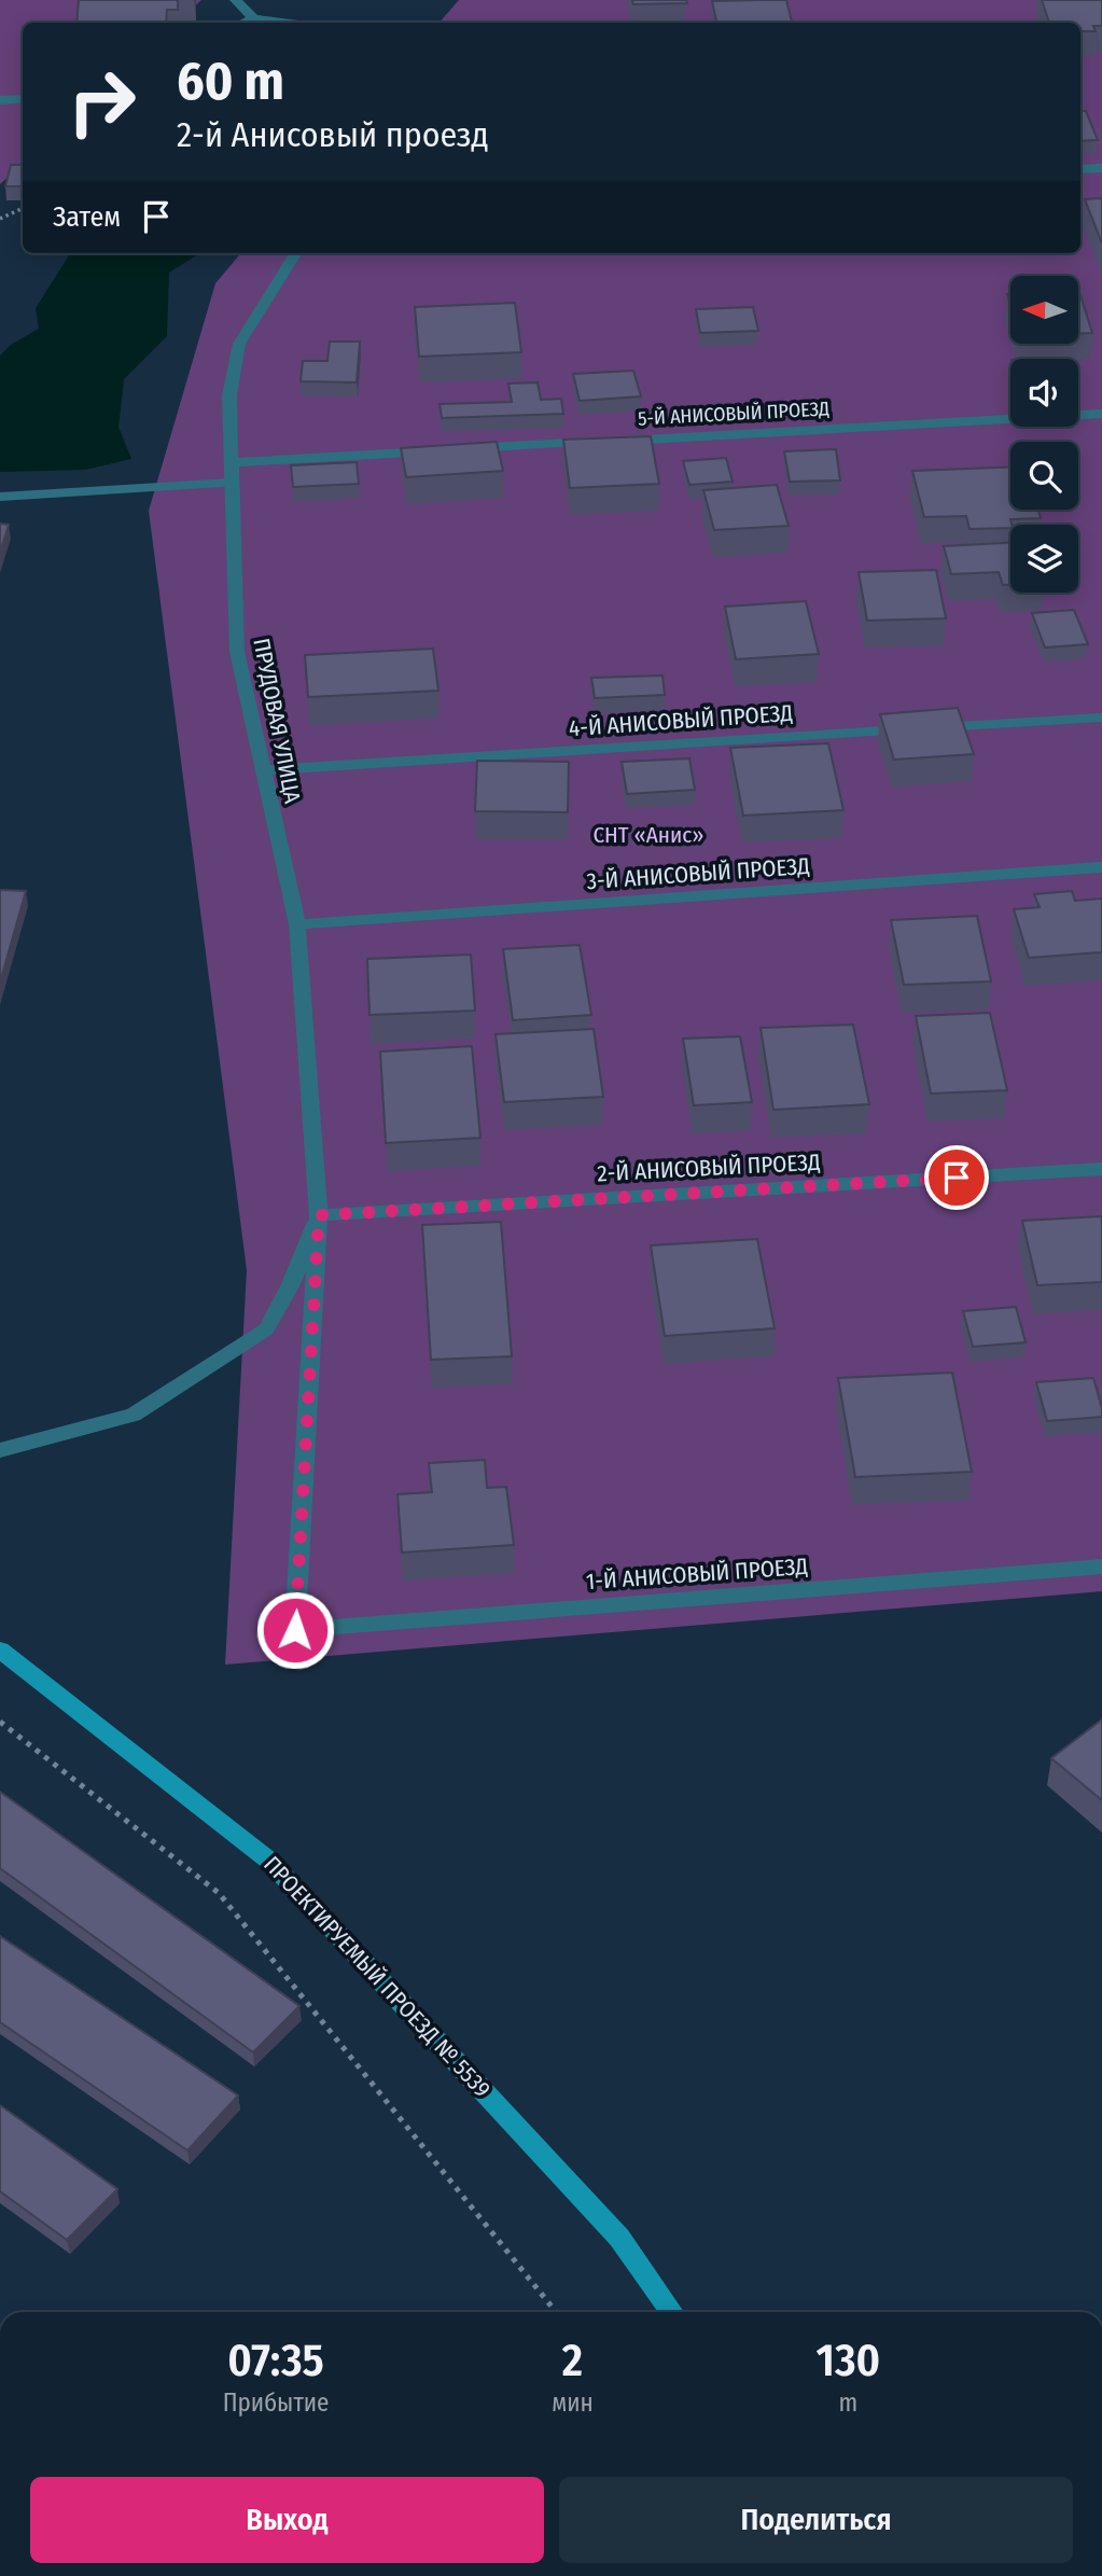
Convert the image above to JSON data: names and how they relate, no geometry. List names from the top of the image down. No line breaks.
{"streets":{"street":["5-Й АНИСОВЫЙ ПРОЕЗД","ПРУДОВАЯ УЛИЦА","4-Й АНИСОВЫЙ ПРОЕЗД","3-Й АНИСОВЫЙ ПРОЕЗД","2-Й АНИСОВЫЙ ПРОЕЗД","1-Й АНИСОВЫЙ ПРОЕЗД","ПРОЕКТИРУЕМЫЙ ПРОЕЗД № 5539"]},"crossings":[["5-Й АНИСОВЫЙ ПРОЕЗД","ПРУДОВАЯ УЛИЦА"],["ПРУДОВАЯ УЛИЦА","4-Й АНИСОВЫЙ ПРОЕЗД"],["ПРУДОВАЯ УЛИЦА","3-Й АНИСОВЫЙ ПРОЕЗД"],["ПРУДОВАЯ УЛИЦА","2-Й АНИСОВЫЙ ПРОЕЗД"],["ПРУДОВАЯ УЛИЦА","1-Й АНИСОВЫЙ ПРОЕЗД"]],"parks":["СНТ «Анис»"],"north":"left","page":{"turn":["60 m","2-й Анисовый проезд"],"then":"Затем","eta":["07:35","Прибытие","2","мин","130","m"],"buttons":["Выход","Поделиться"]}}
